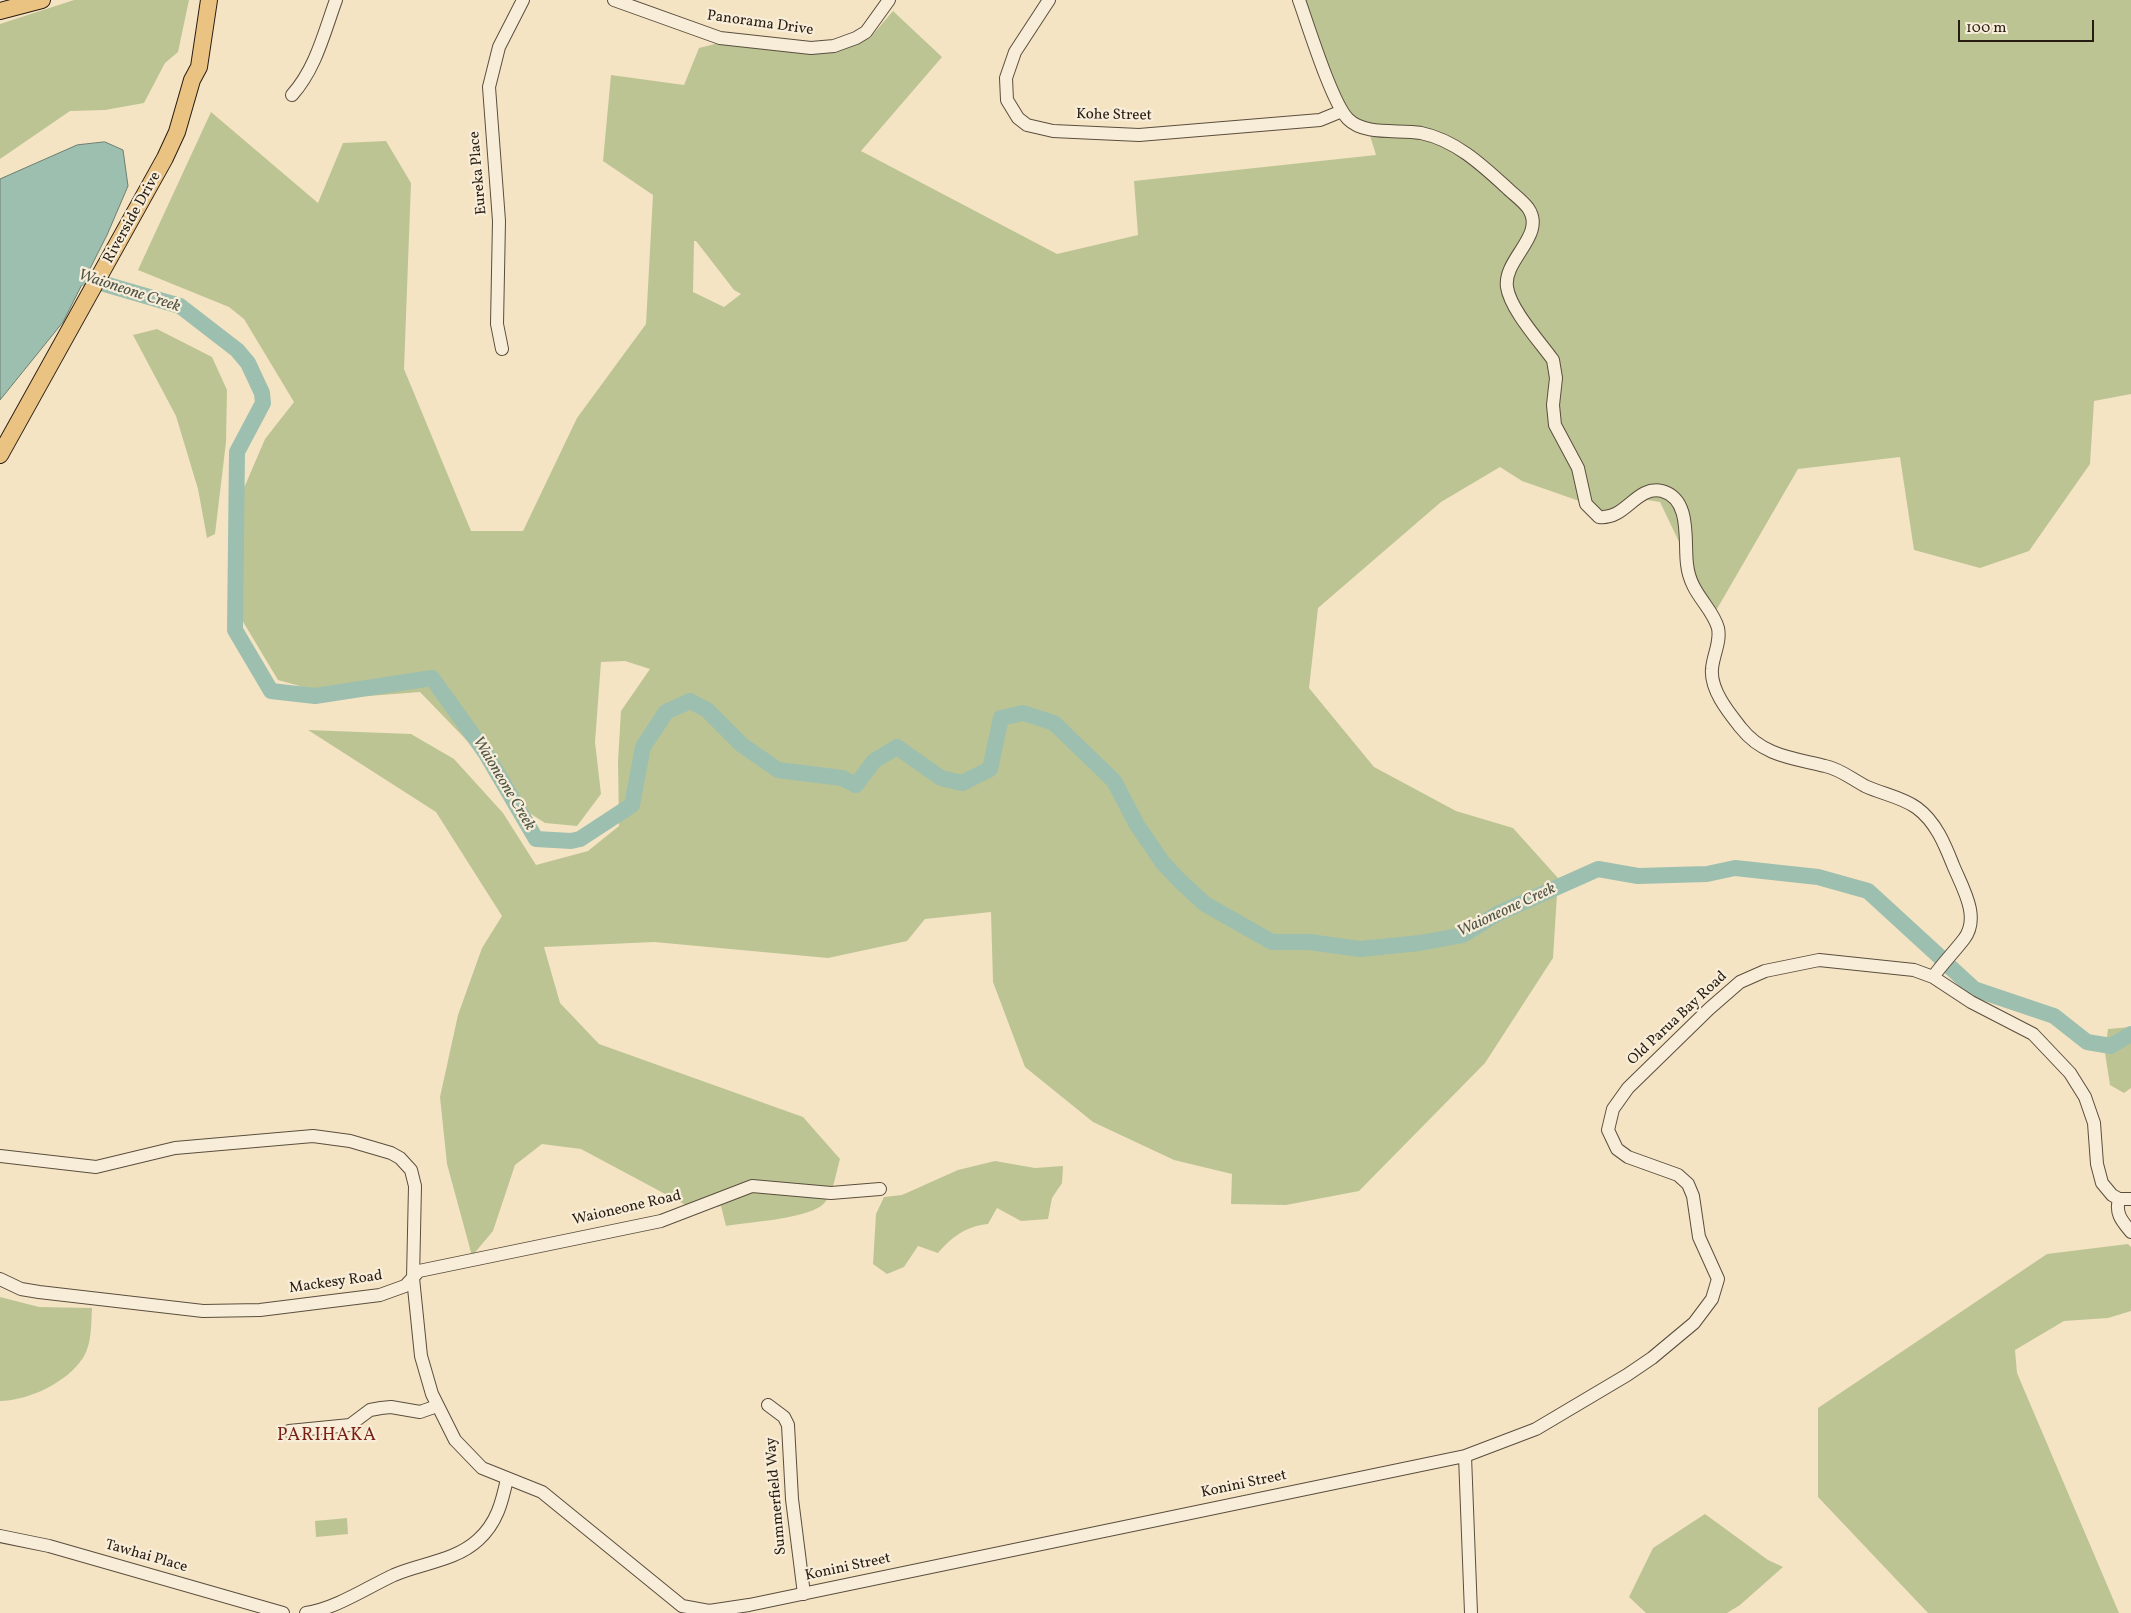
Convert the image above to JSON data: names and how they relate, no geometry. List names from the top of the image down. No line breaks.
{"streets":{"main road":["Riverside Drive"],"street":["Panorama Drive","Kohe Street","Eureka Place","Old Parua Bay Road","Waioneone Road","Mackesy Road","Konini Street","Summerfield Way","Tawhai Place"]},"crossings":[["Old Parua Bay Road","Konini Street"],["Waioneone Road","Mackesy Road"],["Waioneone Road","Konini Street"],["Mackesy Road","Konini Street"],["Konini Street","Summerfield Way"]],"districts":["PARIHAKA"],"water":["Waioneone Creek"],"scale_bar":"100 m"}
